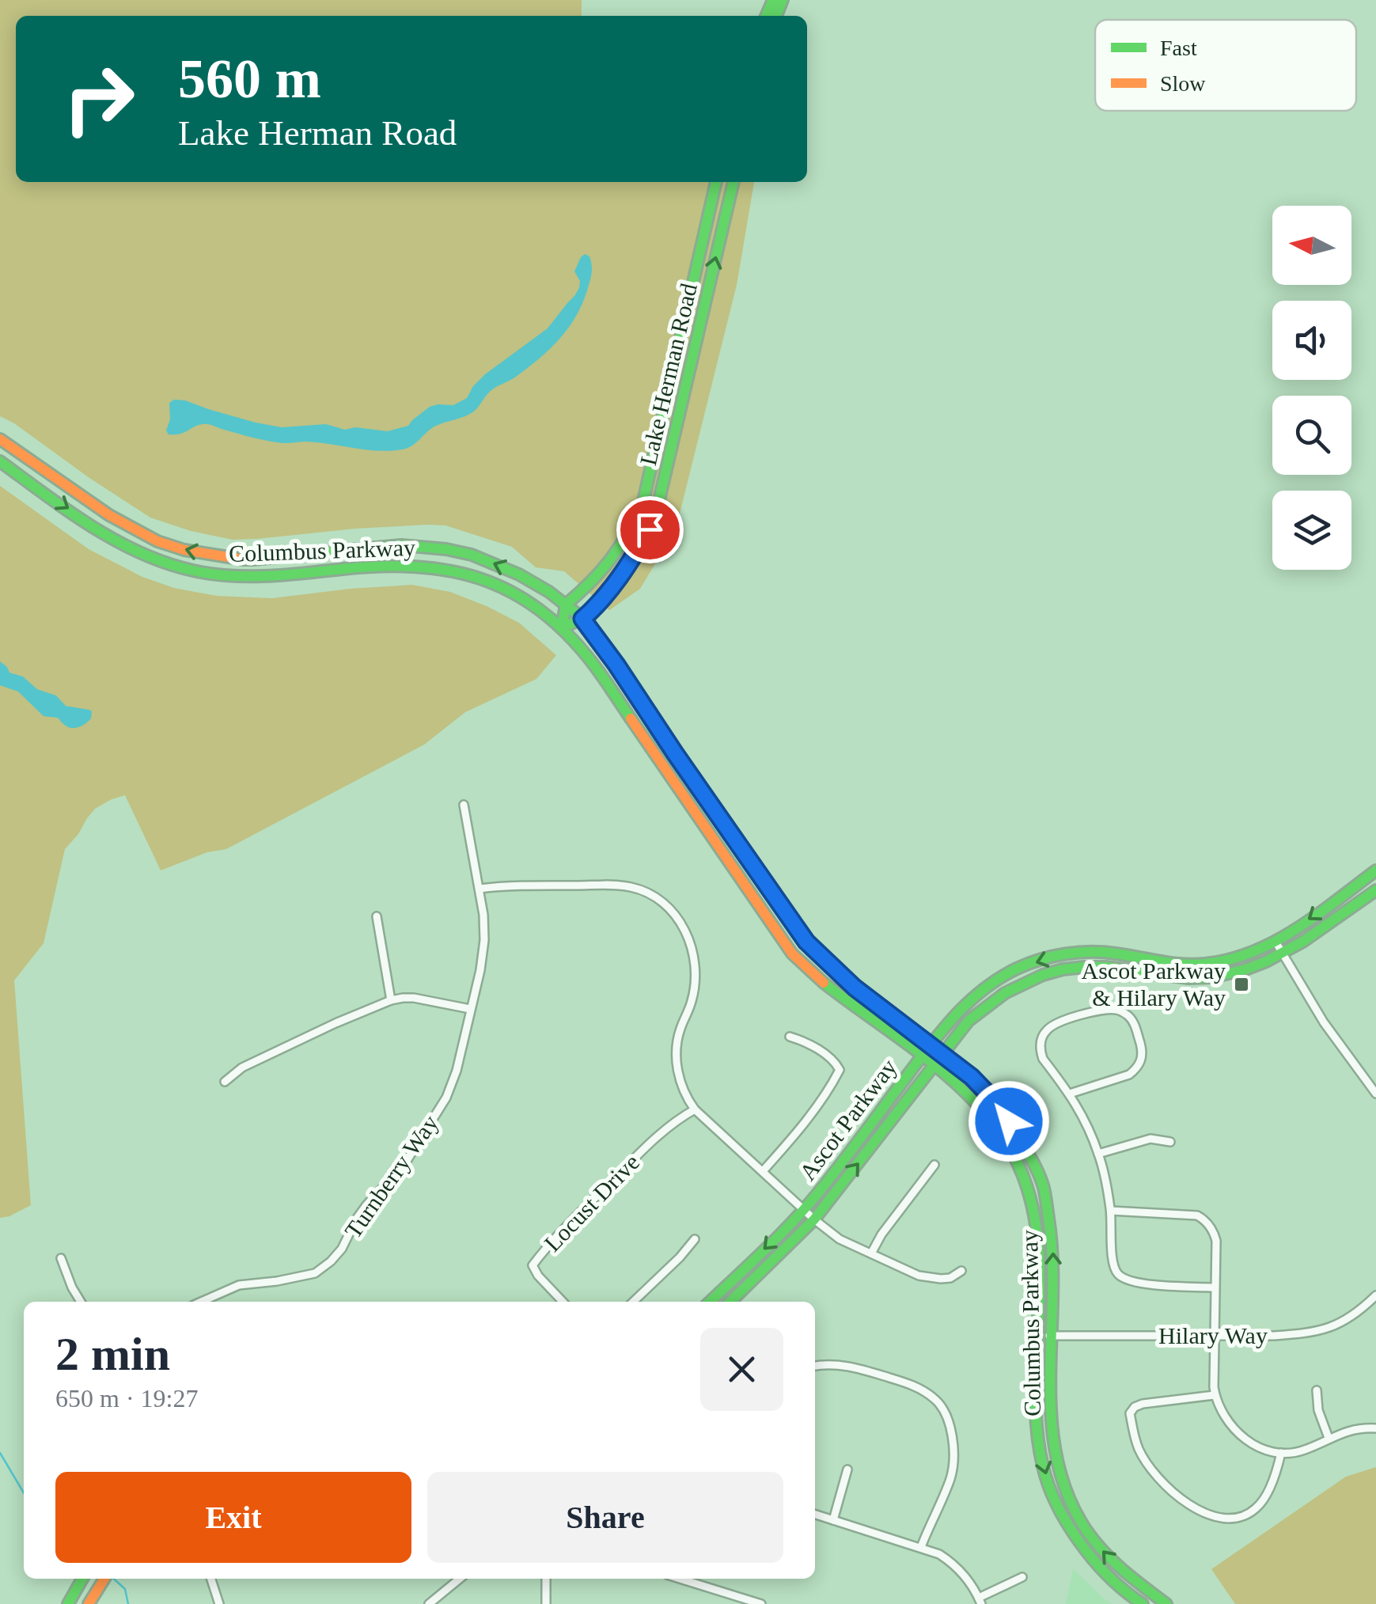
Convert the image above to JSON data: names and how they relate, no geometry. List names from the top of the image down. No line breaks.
{"streets":{"main road":["Lake Herman Road","Columbus Parkway","Ascot Parkway"],"street":["Turnberry Way","Locust Drive","Hilary Way"]},"crossings":[["Lake Herman Road","Columbus Parkway"],["Columbus Parkway","Ascot Parkway"],["Columbus Parkway","Hilary Way"]],"places":{"transit":["Ascot Parkway & Hilary Way"]},"legend":["Fast","Slow"],"north":"left","page":{"turn":["560 m","Lake Herman Road"],"heading":["2 min","650 m · 19:27"],"buttons":["Exit","Share"]}}
